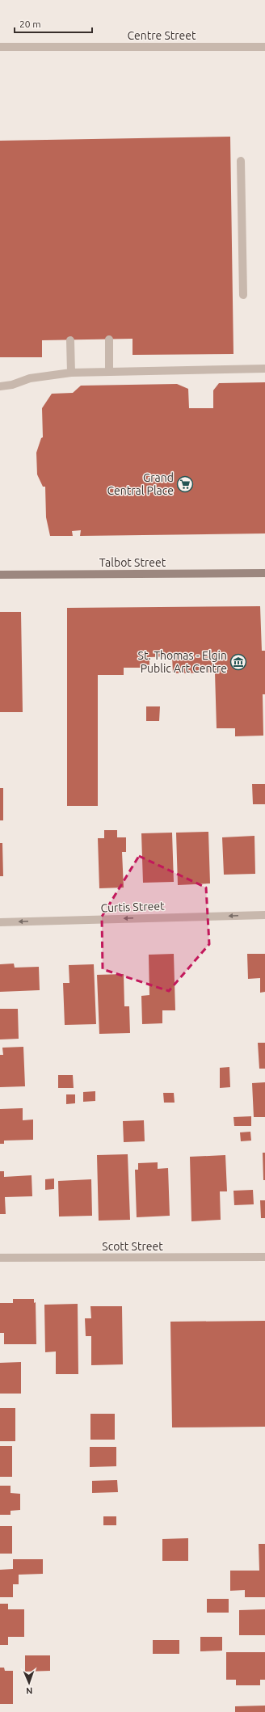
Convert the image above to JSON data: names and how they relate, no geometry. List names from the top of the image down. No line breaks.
{"streets":{"main road":["Talbot Street"],"street":["Centre Street","Curtis Street","Scott Street"]},"one_way":["Curtis Street"],"places":{"supermarket":["Grand Central Place"],"museum":["St. Thomas - Elgin Public Art Centre"]},"scale_bar":"20 m","north":"bottom"}
